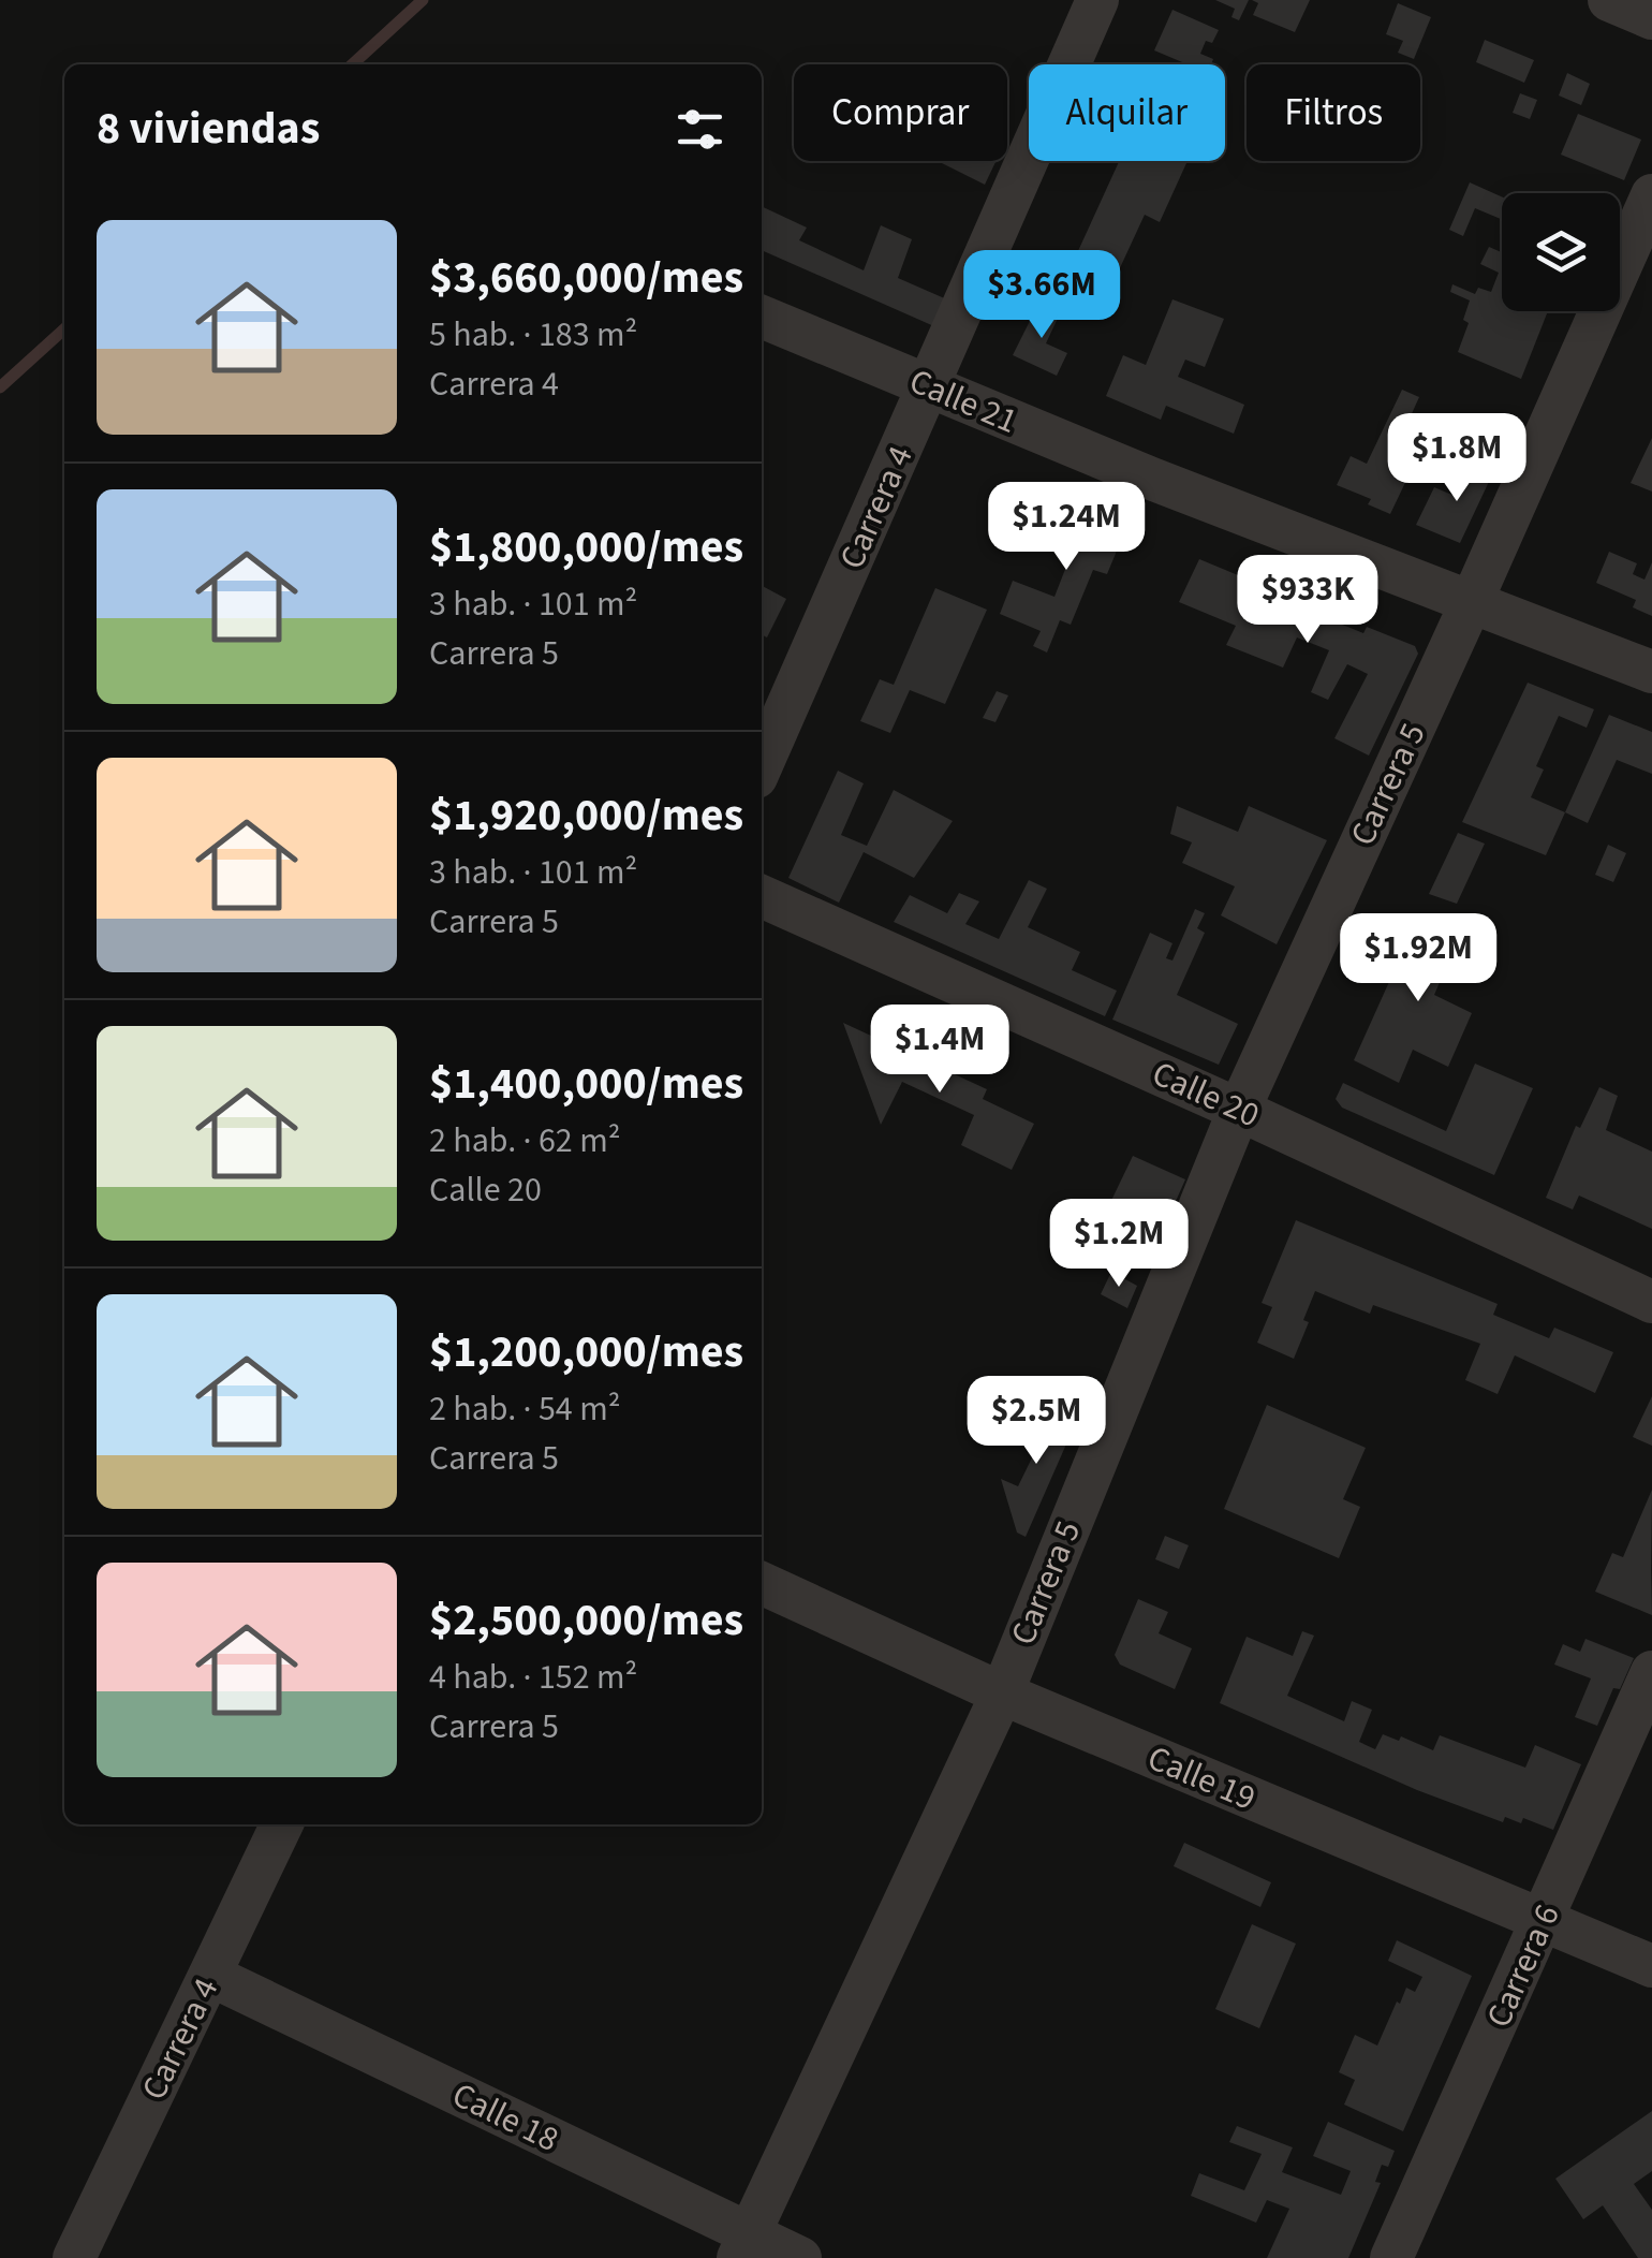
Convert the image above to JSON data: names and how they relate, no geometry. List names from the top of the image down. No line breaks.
{"streets":{"street":["Calle 21","Carrera 4","Carrera 5","Calle 20","Calle 19","Carrera 6","Calle 18"]},"crossings":[["Calle 21","Carrera 4"],["Calle 21","Carrera 5"],["Carrera 4","Calle 18"],["Carrera 5","Calle 20"],["Carrera 5","Calle 19"],["Carrera 5","Calle 18"],["Calle 19","Carrera 6"]],"page":{"chip":["Comprar","Alquilar","Filtros"],"heading":"8 viviendas","list":[{"name":"$3,660,000/mes","note":"5 hab. · 183 m² · Carrera 4"},{"name":"$1,800,000/mes","note":"3 hab. · 101 m² · Carrera 5"},{"name":"$1,920,000/mes","note":"3 hab. · 101 m² · Carrera 5"},{"name":"$1,400,000/mes","note":"2 hab. · 62 m² · Calle 20"},{"name":"$1,200,000/mes","note":"2 hab. · 54 m² · Carrera 5"},{"name":"$2,500,000/mes","note":"4 hab. · 152 m² · Carrera 5"}],"price":["$3.66M","$1.8M","$1.24M","$933K","$1.92M","$1.4M","$1.2M","$2.5M"]}}
